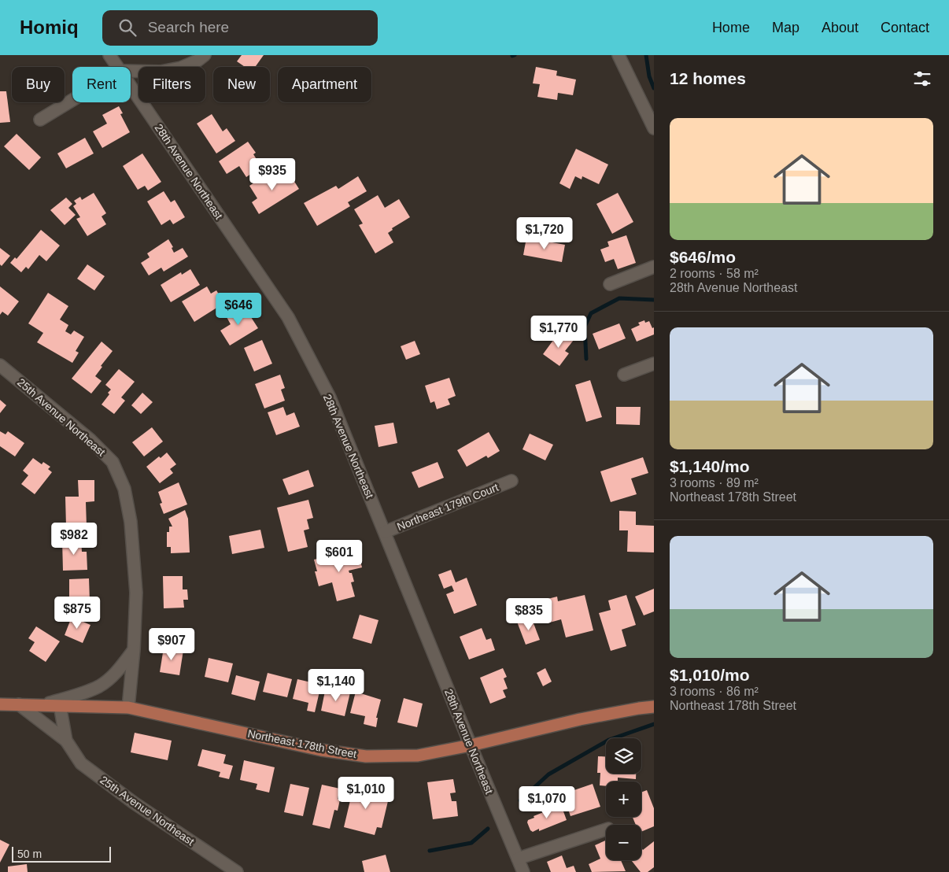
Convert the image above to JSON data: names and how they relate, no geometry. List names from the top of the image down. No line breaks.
{"streets":{"main road":["Northeast 178th Street"],"street":["28th Avenue Northeast","25th Avenue Northeast","Northeast 179th Court"]},"crossings":[["28th Avenue Northeast","Northeast 179th Court"],["28th Avenue Northeast","Northeast 178th Street"],["25th Avenue Northeast","Northeast 178th Street"]],"scale_bar":"50 m","page":{"header":"Homiq","search":"Search here","nav":["Home","Map","About","Contact"],"heading":"12 homes","chip":["Buy","Rent","Filters","New","Apartment"],"list":[{"name":"$646/mo","note":"2 rooms · 58 m² · 28th Avenue Northeast"},{"name":"$1,140/mo","note":"3 rooms · 89 m² · Northeast 178th Street"},{"name":"$1,010/mo","note":"3 rooms · 86 m² · Northeast 178th Street"}],"price":["$935","$1,720","$646","$1,770","$982","$601","$875","$835","$907","$1,140","$1,010","$1,070"],"map_buttons":["+","−"],"scale":"50 m"}}
